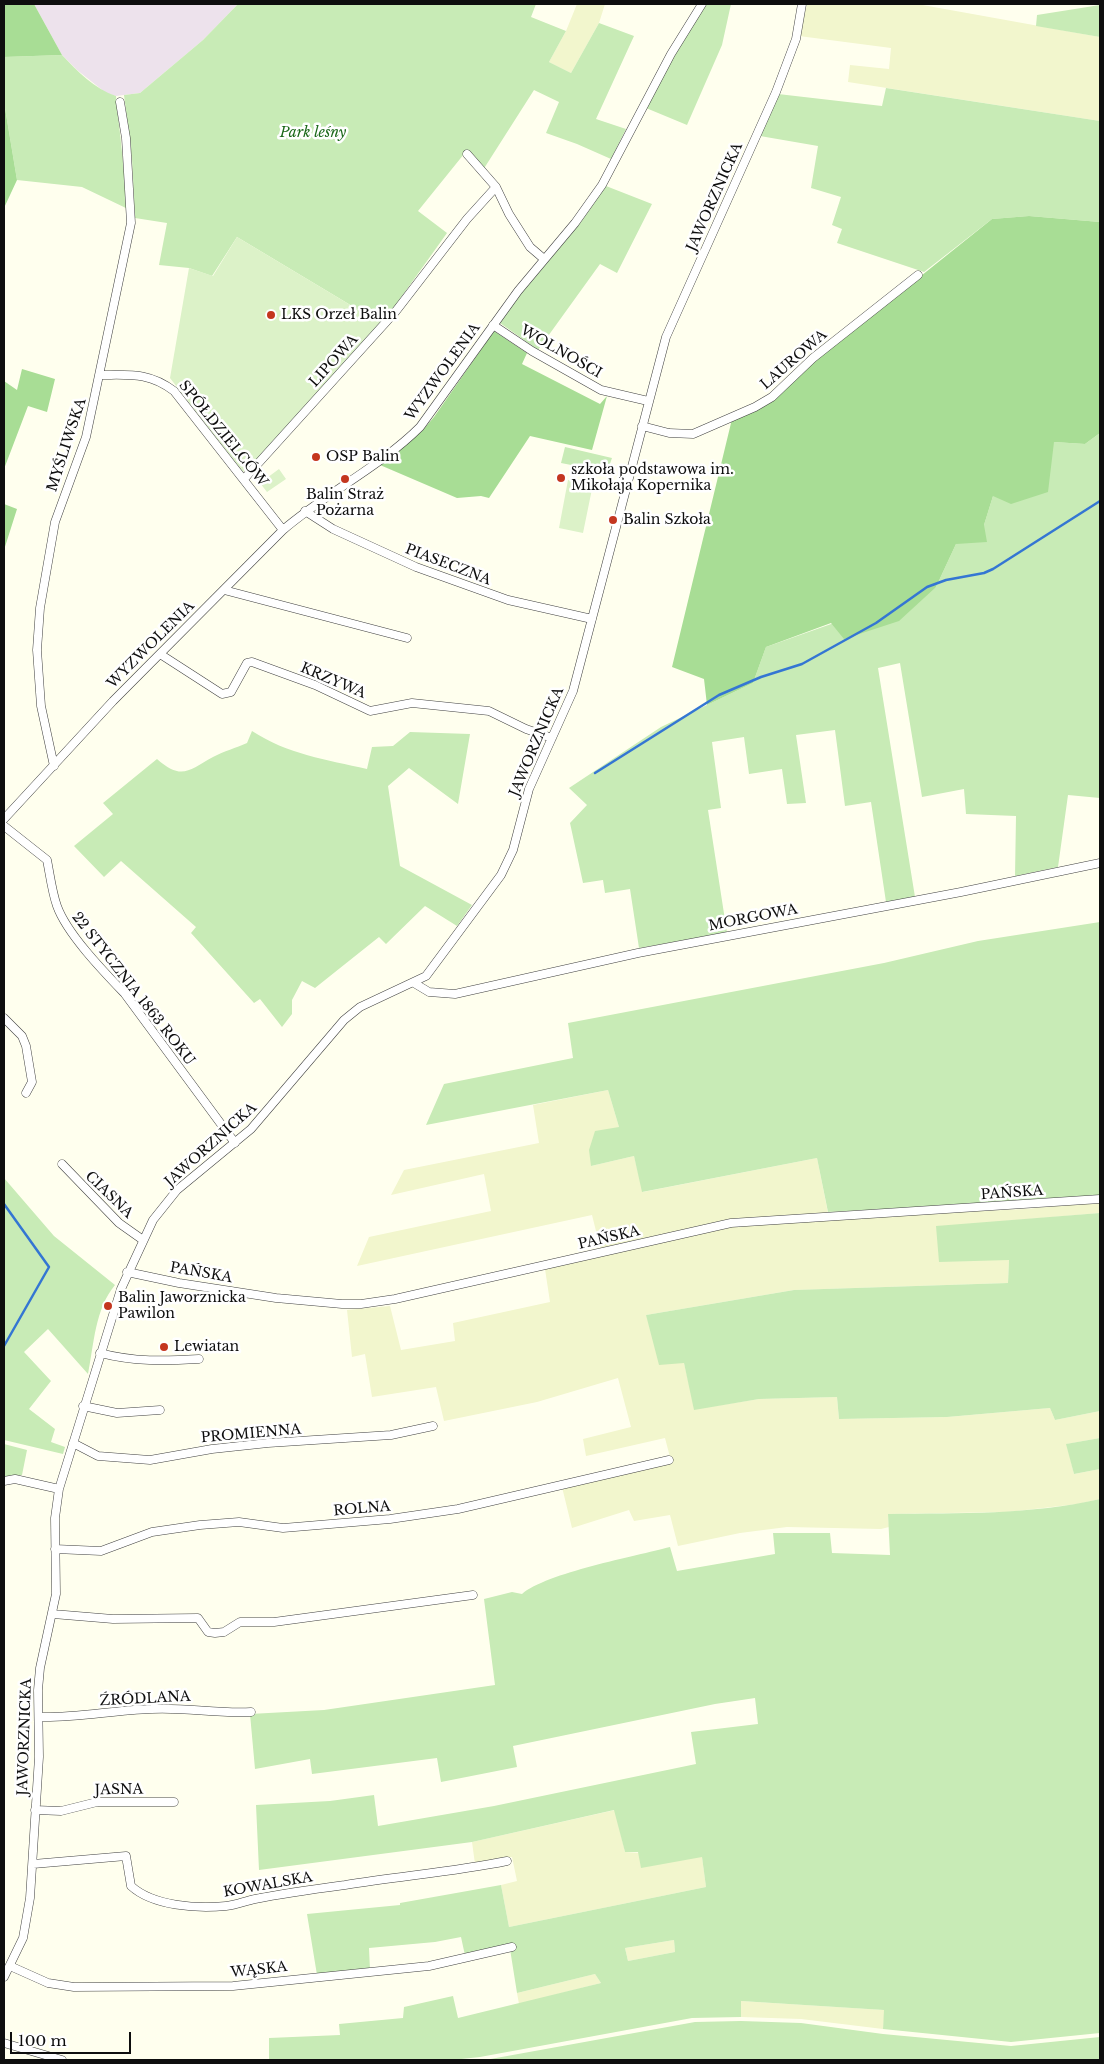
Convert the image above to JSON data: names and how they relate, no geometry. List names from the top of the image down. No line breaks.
{"streets":{"street":["JAWORZNICKA","WOLNOŚCI","LAUROWA","LIPOWA","WYZWOLENIA","SPÓŁDZIELCÓW","MYŚLIWSKA","PIASECZNA","KRZYWA","MORGOWA","22 STYCZNIA 1863 ROKU","PAŃSKA","CIASNA","PROMIENNA","ROLNA","ŹRÓDLANA","JASNA","KOWALSKA","WĄSKA"]},"crossings":[["JAWORZNICKA","WOLNOŚCI"],["JAWORZNICKA","LAUROWA"],["JAWORZNICKA","PIASECZNA"],["JAWORZNICKA","KRZYWA"],["JAWORZNICKA","MORGOWA"],["JAWORZNICKA","22 STYCZNIA 1863 ROKU"],["JAWORZNICKA","PAŃSKA"],["JAWORZNICKA","CIASNA"],["JAWORZNICKA","PROMIENNA"],["JAWORZNICKA","ROLNA"],["JAWORZNICKA","ŹRÓDLANA"],["JAWORZNICKA","JASNA"],["JAWORZNICKA","KOWALSKA"],["JAWORZNICKA","WĄSKA"],["WOLNOŚCI","WYZWOLENIA"],["LIPOWA","SPÓŁDZIELCÓW"],["WYZWOLENIA","SPÓŁDZIELCÓW"],["WYZWOLENIA","MYŚLIWSKA"],["WYZWOLENIA","PIASECZNA"],["WYZWOLENIA","KRZYWA"],["SPÓŁDZIELCÓW","MYŚLIWSKA"]],"parks":["Park leśny"],"places":["LKS Orzeł Balin","OSP Balin","szkoła podstawowa im. Mikołaja Kopernika","Balin Straż Pożarna","Balin Szkoła","Balin Jaworznicka Pawilon","Lewiatan"],"scale_bar":"100 m"}
